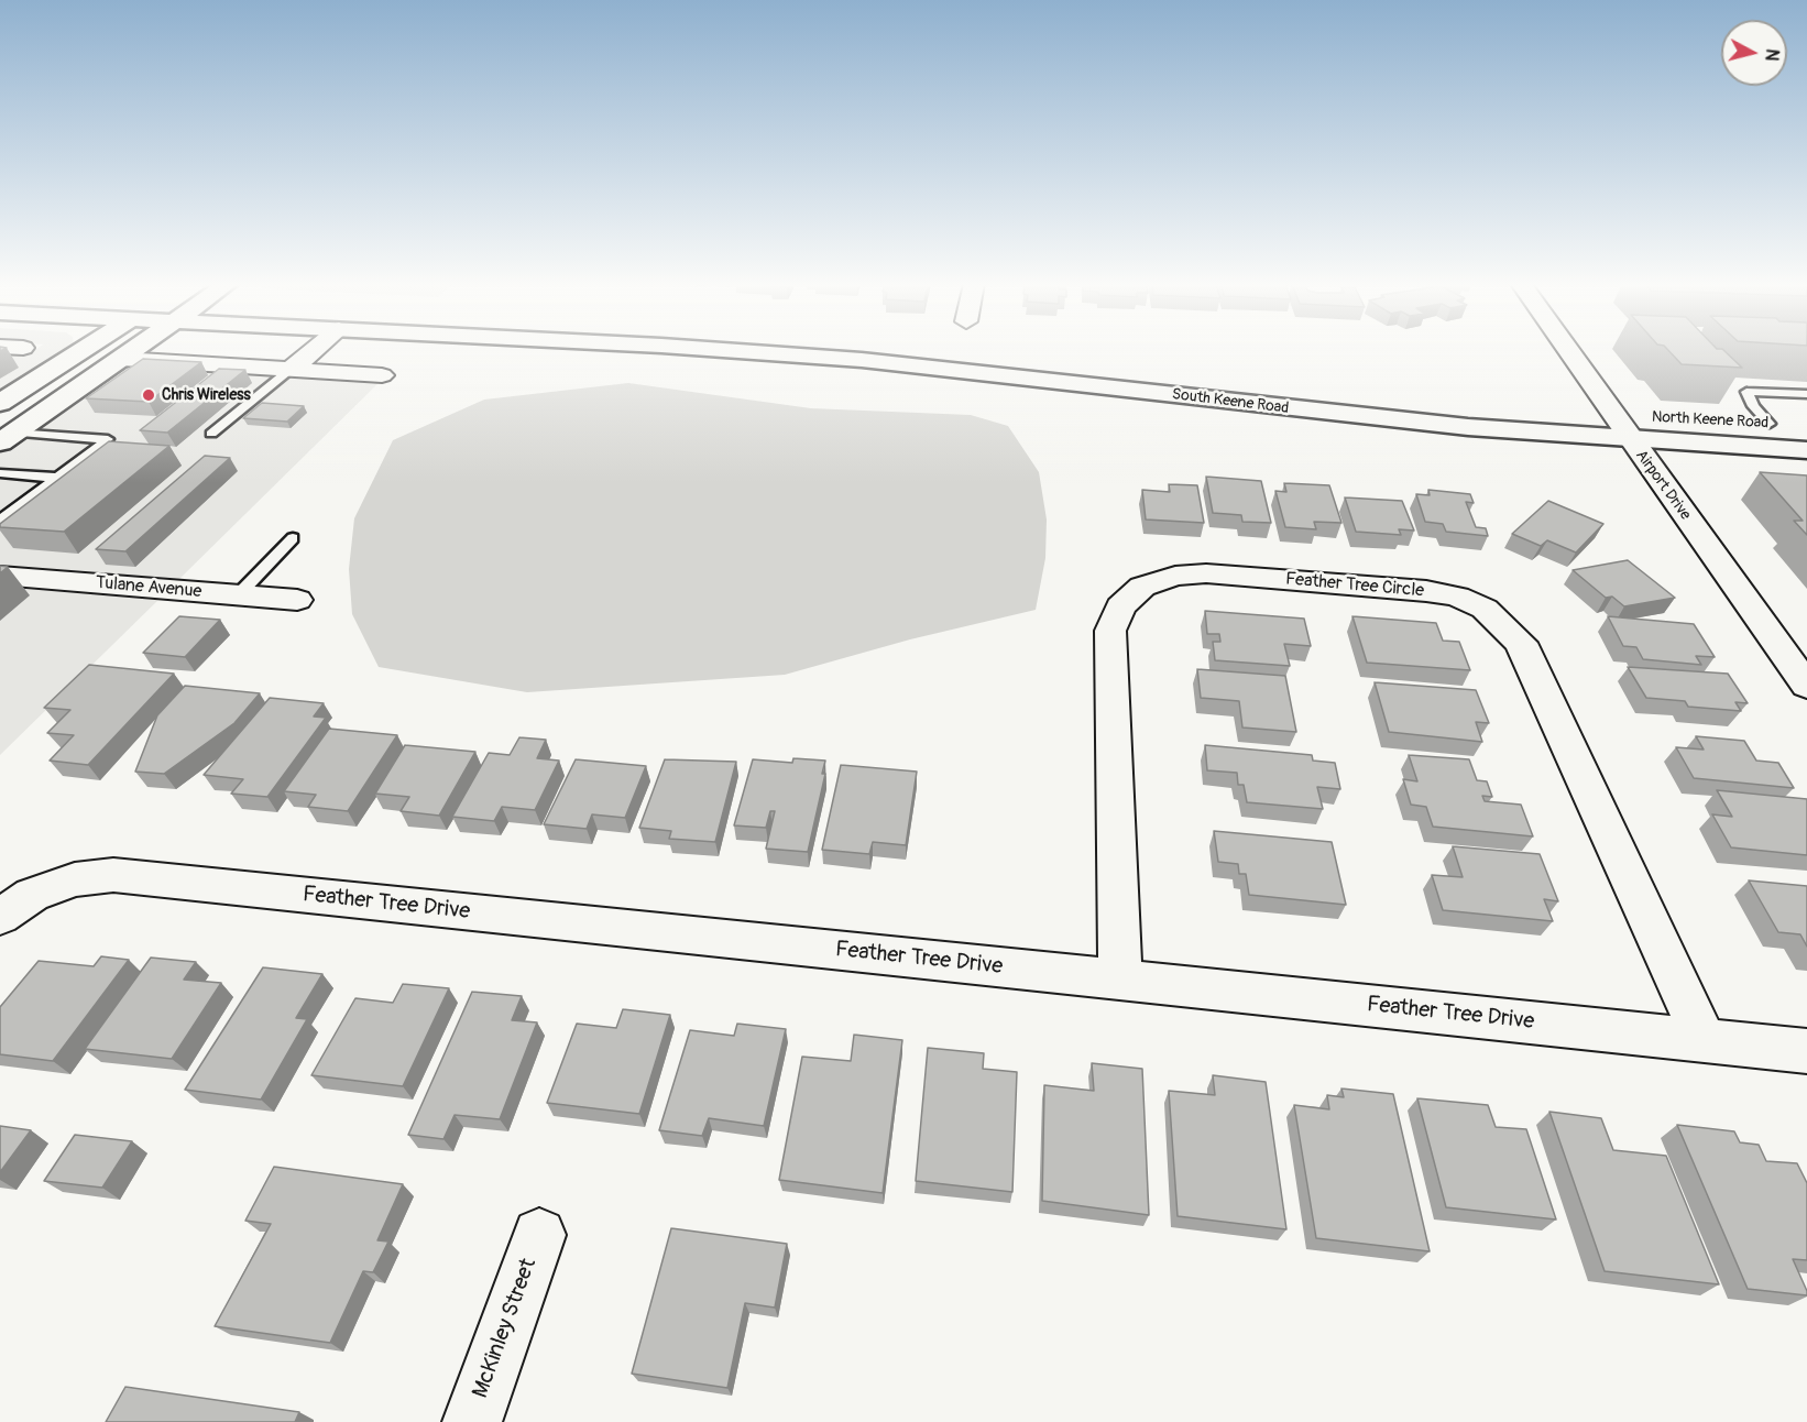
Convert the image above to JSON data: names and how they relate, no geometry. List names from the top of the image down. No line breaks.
{"streets":{"main road":["South Keene Road","North Keene Road"],"street":["Airport Drive","Feather Tree Circle","Tulane Avenue","Feather Tree Drive","McKinley Street"]},"crossings":[["South Keene Road","North Keene Road"],["South Keene Road","Airport Drive"],["North Keene Road","Airport Drive"],["Feather Tree Circle","Feather Tree Drive"]],"places":["Chris Wireless"],"north":"right"}
